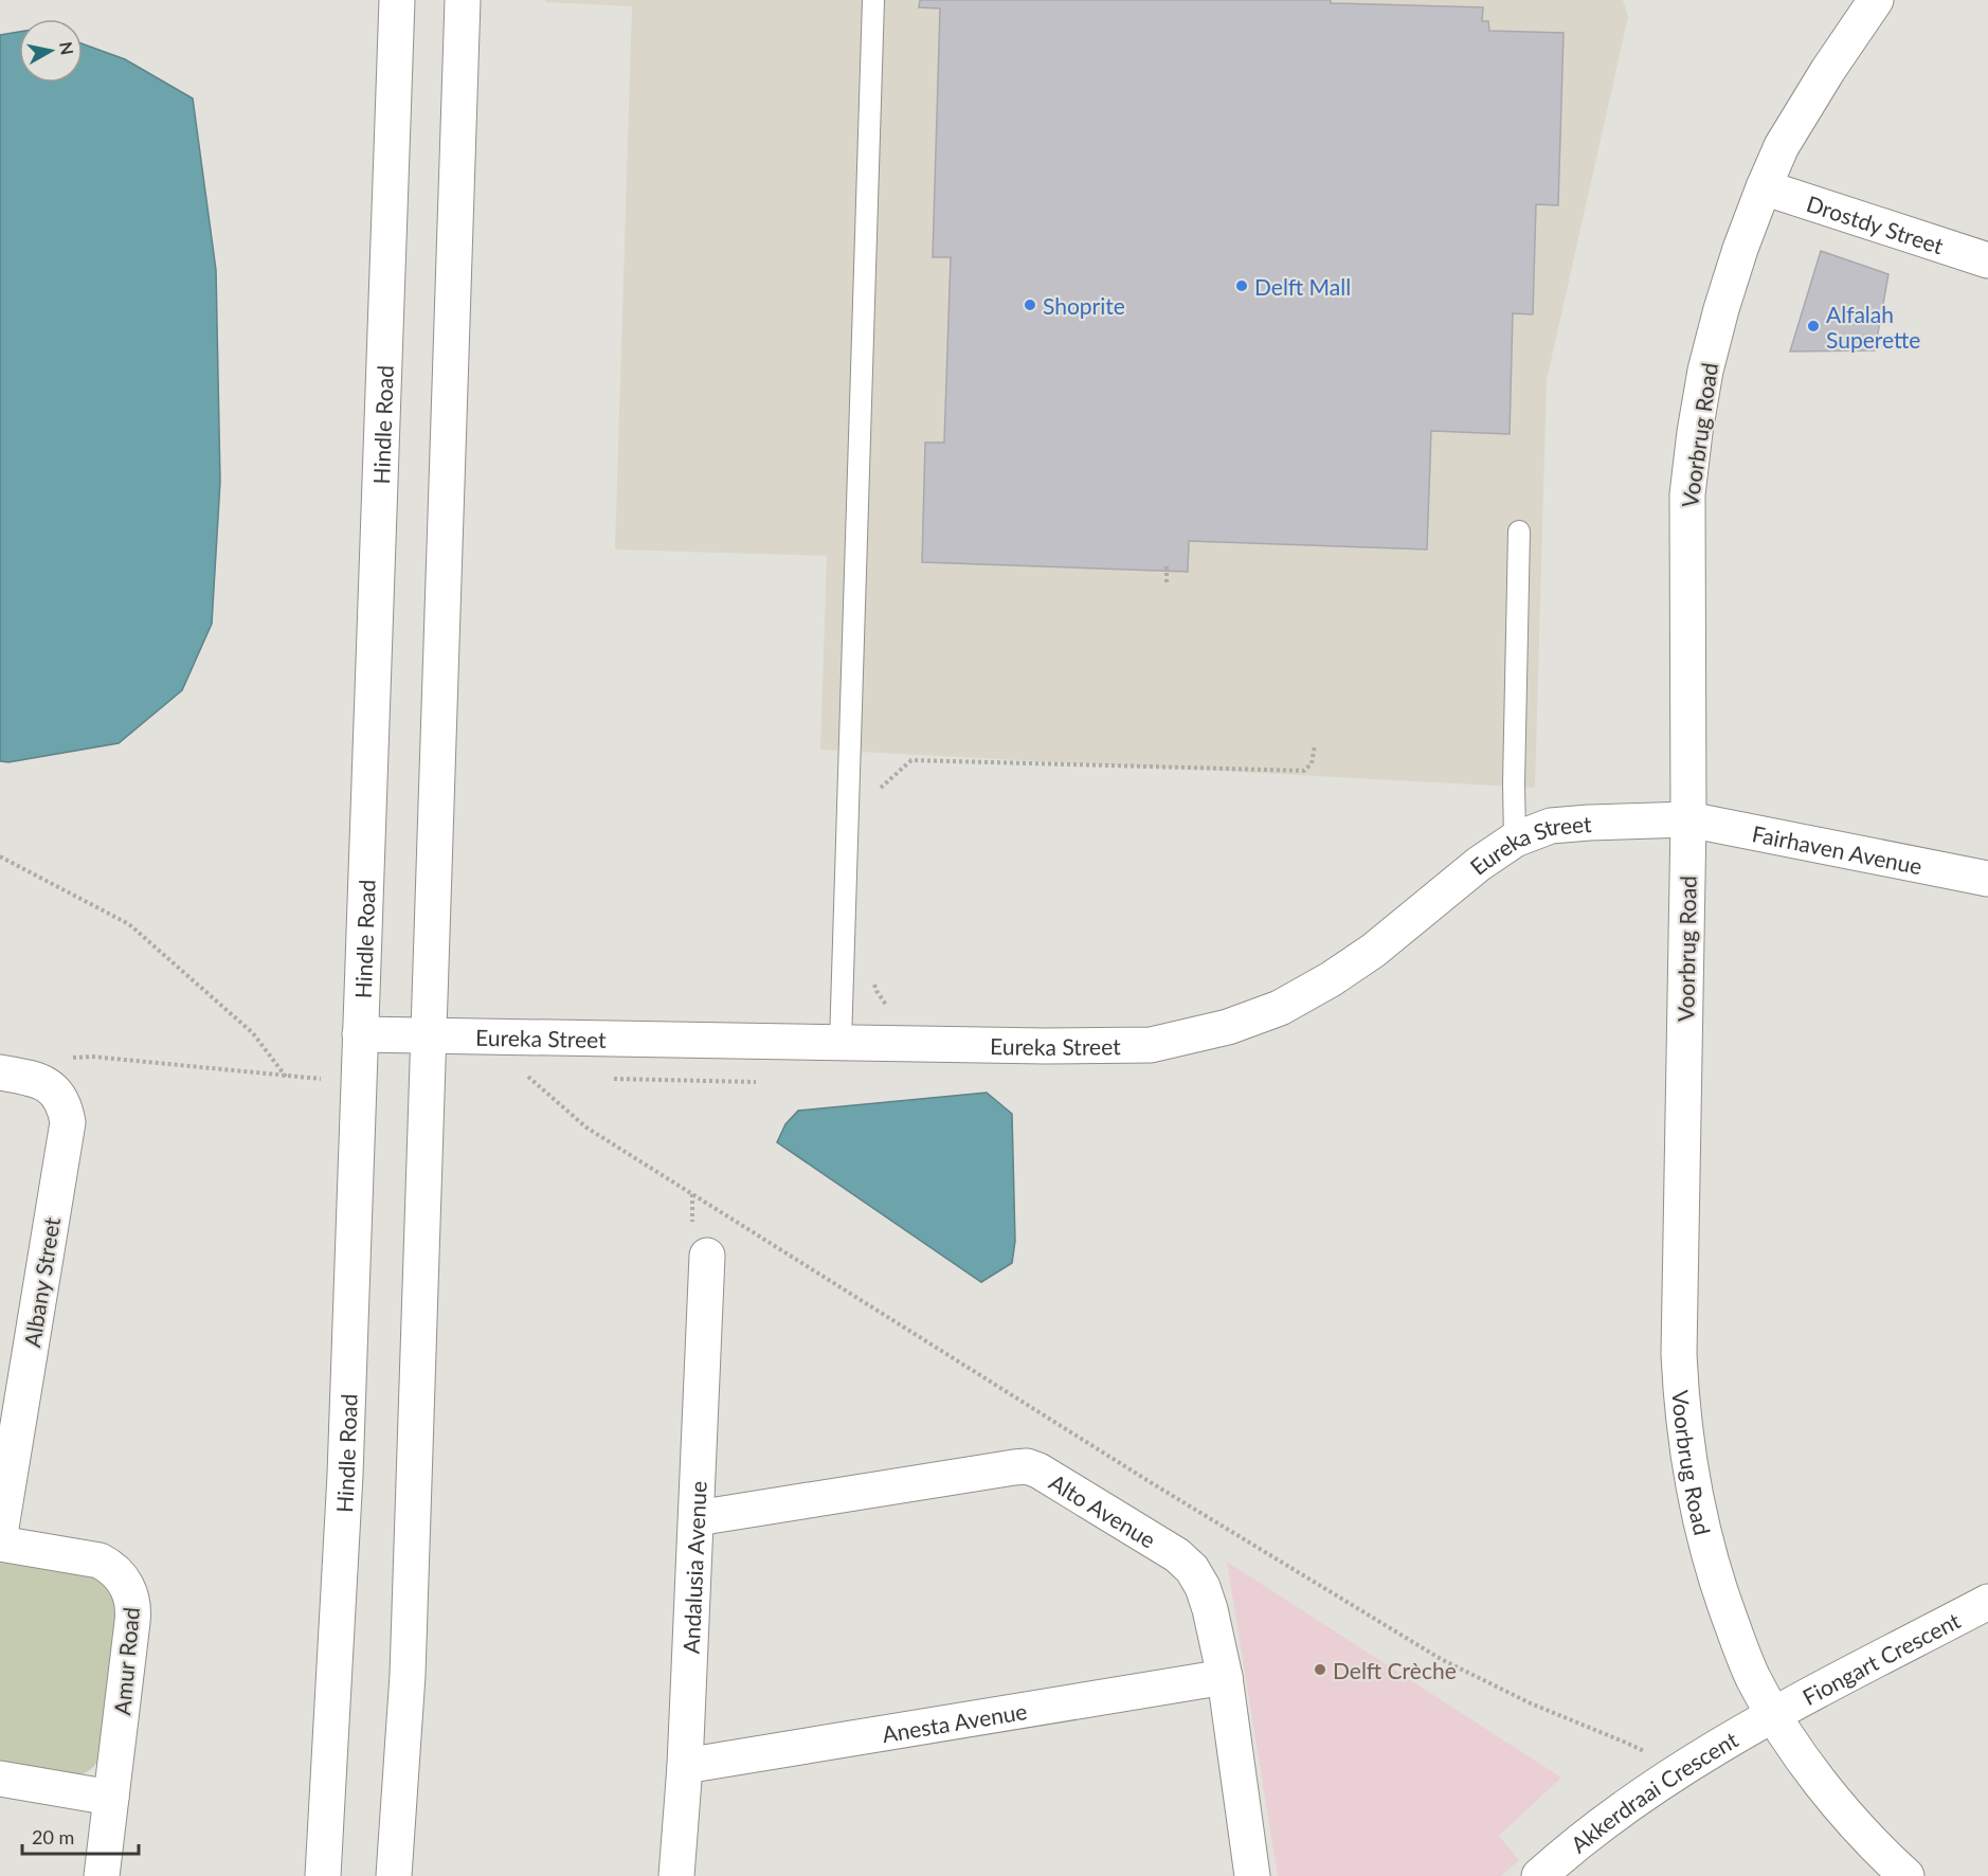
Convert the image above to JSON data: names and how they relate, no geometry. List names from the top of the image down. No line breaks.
{"streets":{"street":["Drostdy Street","Hindle Road","Voorbrug Road","Eureka Street","Fairhaven Avenue","Albany Street","Alto Avenue","Andalusia Avenue","Fiongart Crescent","Amur Road","Anesta Avenue","Akkerdraai Crescent"]},"crossings":[["Drostdy Street","Voorbrug Road"],["Hindle Road","Eureka Street"],["Voorbrug Road","Eureka Street"],["Voorbrug Road","Fairhaven Avenue"],["Voorbrug Road","Fiongart Crescent"],["Voorbrug Road","Akkerdraai Crescent"],["Eureka Street","Fairhaven Avenue"],["Alto Avenue","Andalusia Avenue"],["Alto Avenue","Anesta Avenue"],["Andalusia Avenue","Anesta Avenue"],["Fiongart Crescent","Akkerdraai Crescent"]],"places":["Delft Mall","Shoprite","Alfalah Superette","Delft Crèche"],"scale_bar":"20 m","north":"right"}
